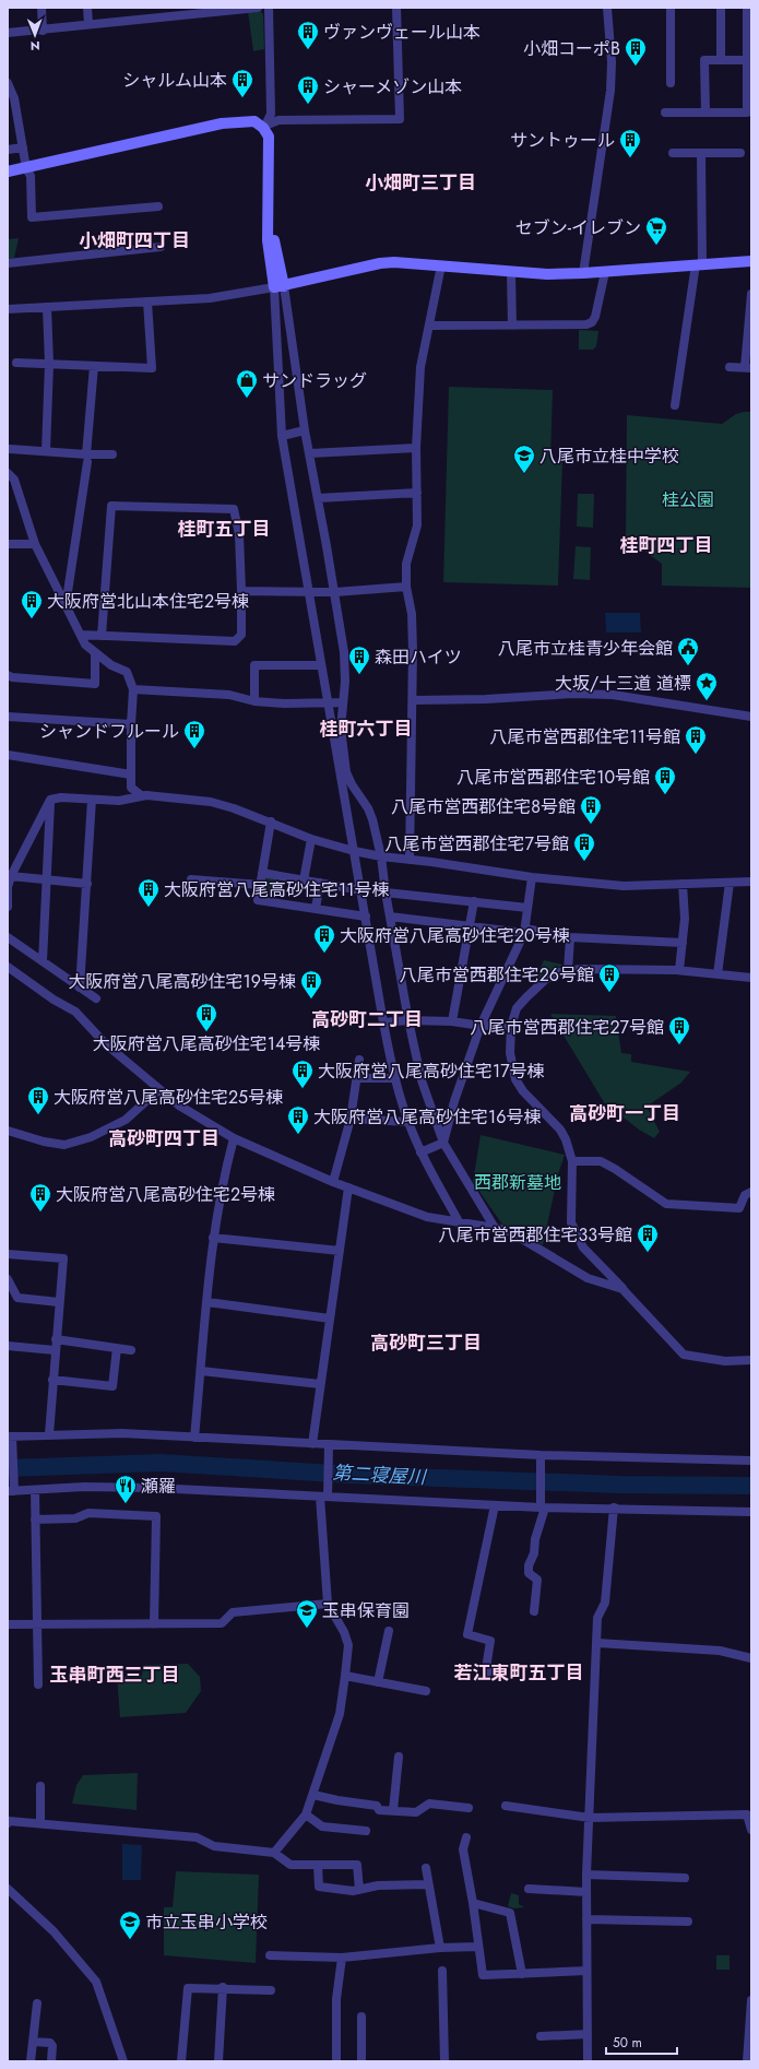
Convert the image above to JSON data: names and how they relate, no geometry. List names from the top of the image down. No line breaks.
{"districts":["小畑町三丁目","小畑町四丁目","桂町五丁目","桂町四丁目","桂町六丁目","高砂町二丁目","高砂町一丁目","高砂町四丁目","高砂町三丁目","若江東町五丁目","玉串町西三丁目"],"water":["第二寝屋川"],"parks":["桂公園","西郡新墓地"],"places":{"building":["ヴァンヴェール山本","小畑コーポB","シャルム山本","シャーメゾン山本","サントゥール","大阪府営北山本住宅2号棟","森田ハイツ","シャンドフルール","八尾市営西郡住宅11号館","八尾市営西郡住宅10号館","八尾市営西郡住宅8号館","八尾市営西郡住宅7号館","大阪府営八尾高砂住宅11号棟","大阪府営八尾高砂住宅20号棟","八尾市営西郡住宅26号館","大阪府営八尾高砂住宅19号棟","大阪府営八尾高砂住宅14号棟","八尾市営西郡住宅27号館","大阪府営八尾高砂住宅17号棟","大阪府営八尾高砂住宅25号棟","大阪府営八尾高砂住宅16号棟","大阪府営八尾高砂住宅2号棟","八尾市営西郡住宅33号館"],"supermarket":["セブン-イレブン"],"shop":["サンドラッグ"],"school or university":["八尾市立桂中学校","玉串保育園","市立玉串小学校"],"public building":["八尾市立桂青少年会館"],"place":["大坂/十三道 道標"],"restaurant":["瀬羅"]},"scale_bar":"50 m","north":"bottom"}
